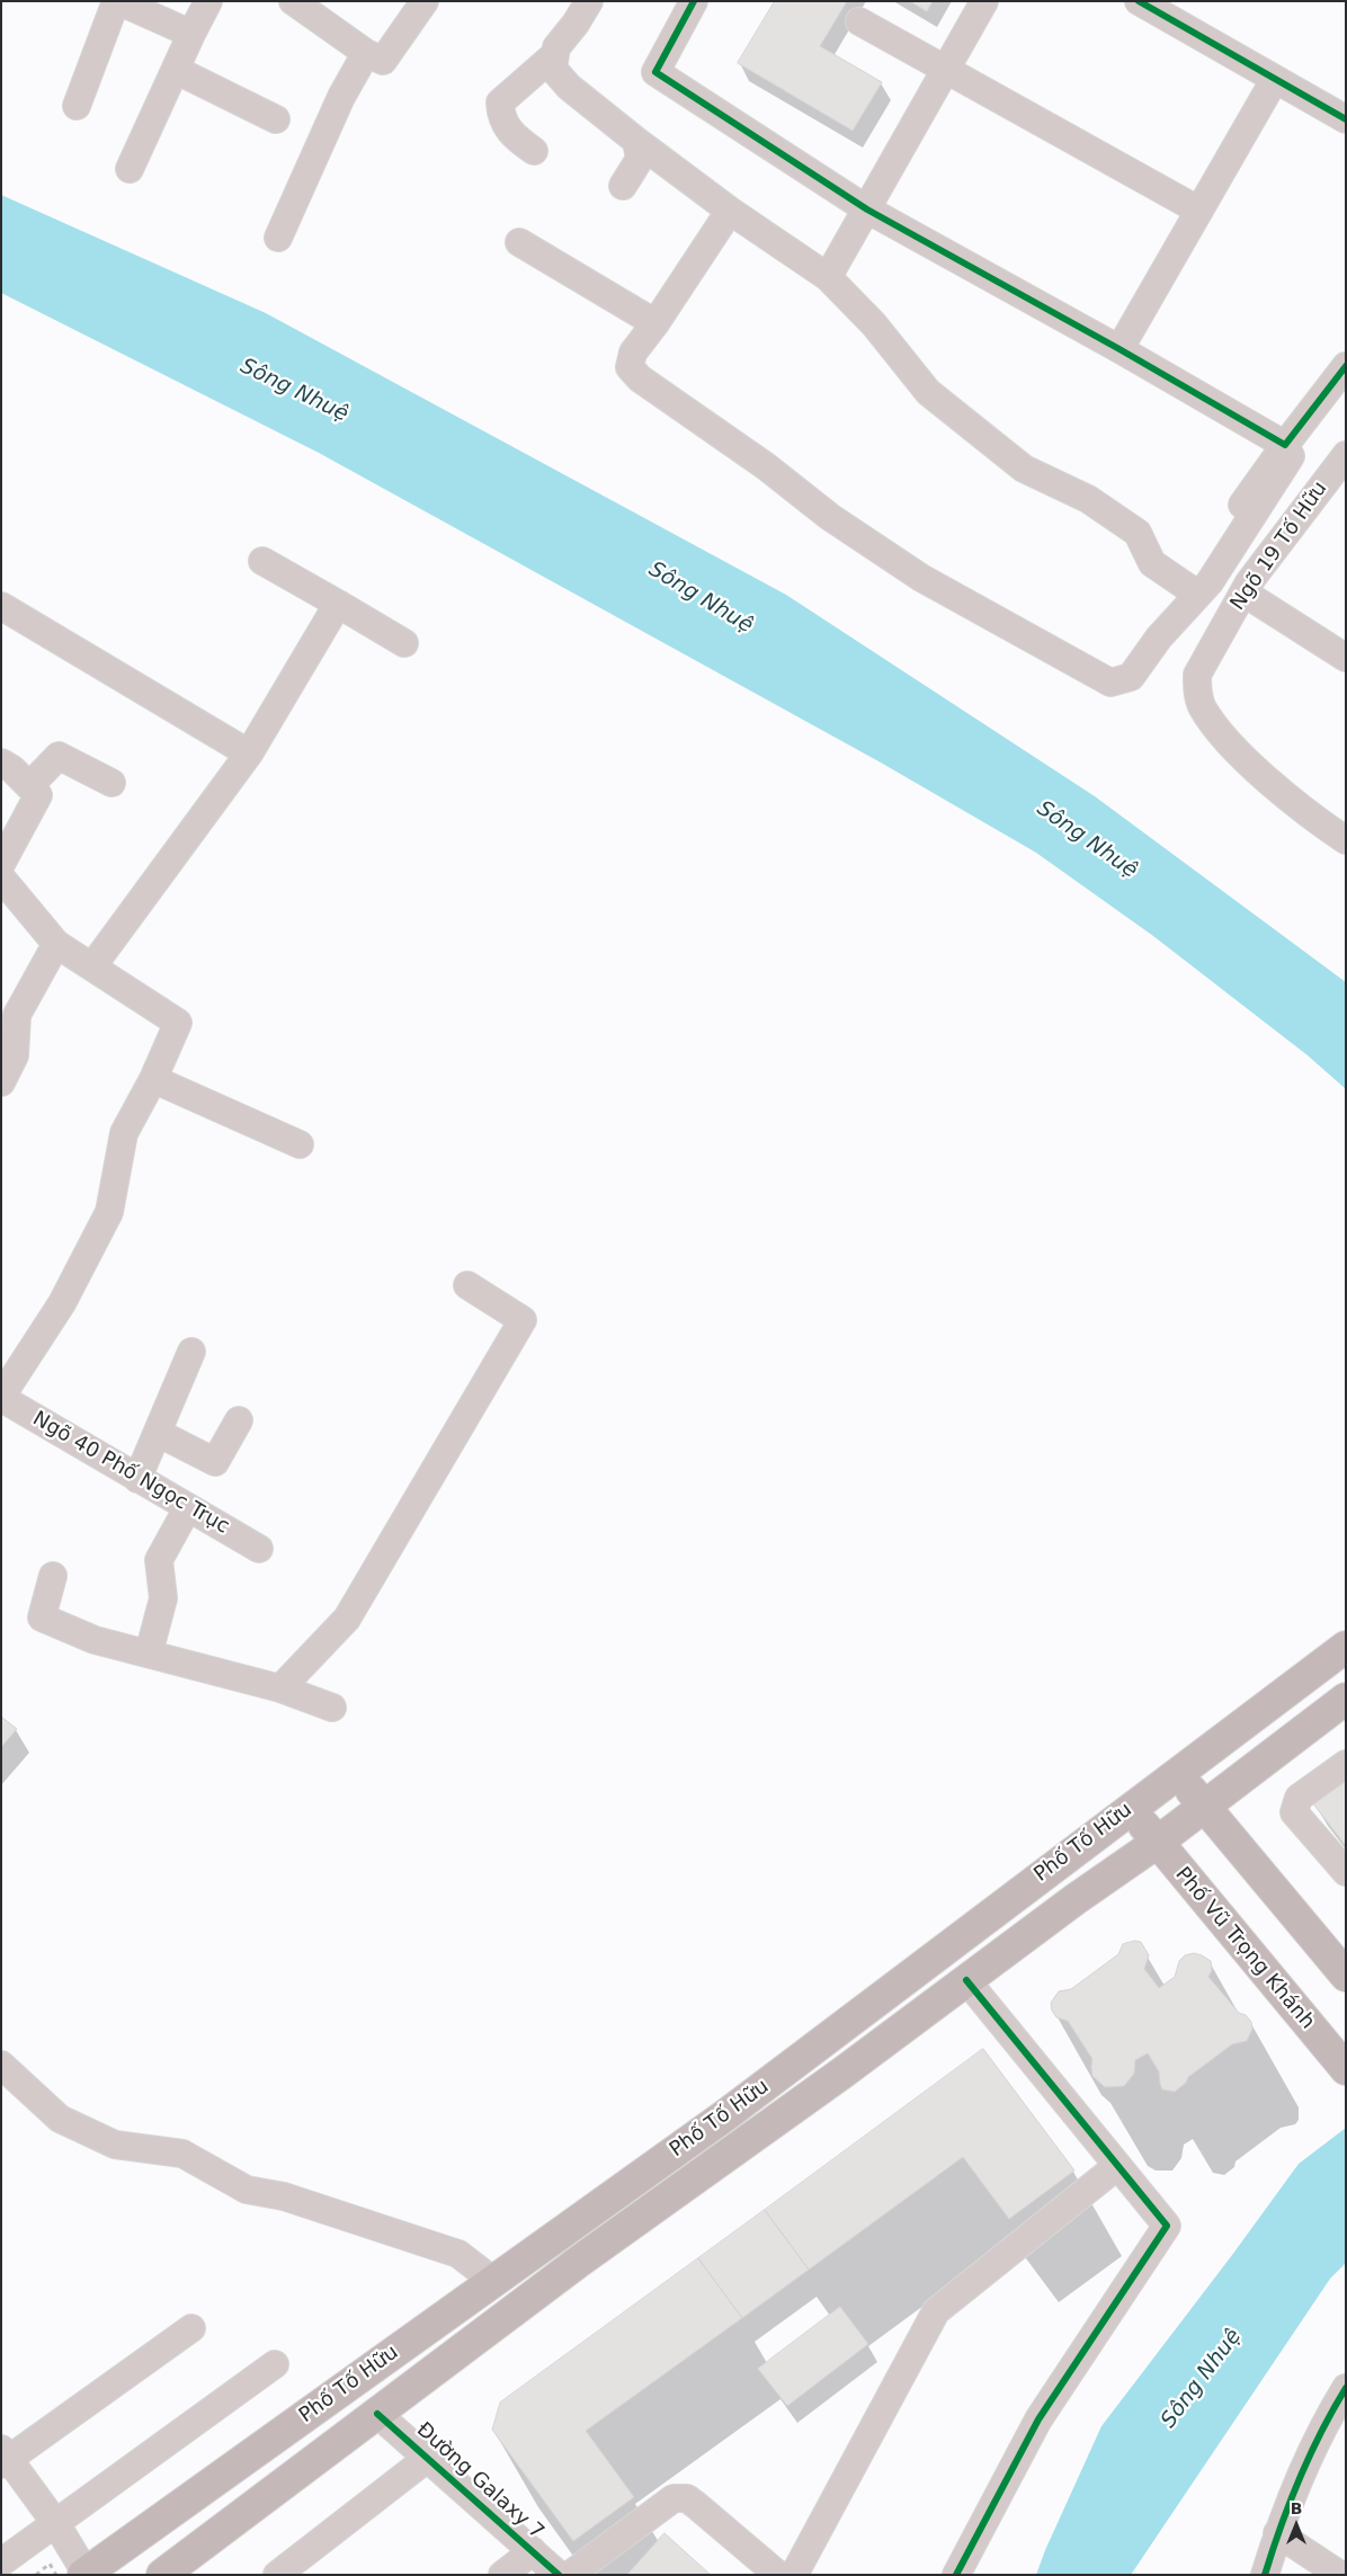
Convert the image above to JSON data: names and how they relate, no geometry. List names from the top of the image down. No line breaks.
{"streets":{"main road":["Phố Tố Hữu","Phố Vũ Trọng Khánh"],"street":["Ngõ 19 Tố Hữu","Ngõ 40 Phố Ngọc Trục","Đường Galaxy 7"]},"crossings":[["Phố Tố Hữu","Phố Vũ Trọng Khánh"],["Phố Tố Hữu","Đường Galaxy 7"]],"water":["Sông Nhuệ"],"north":"top"}
